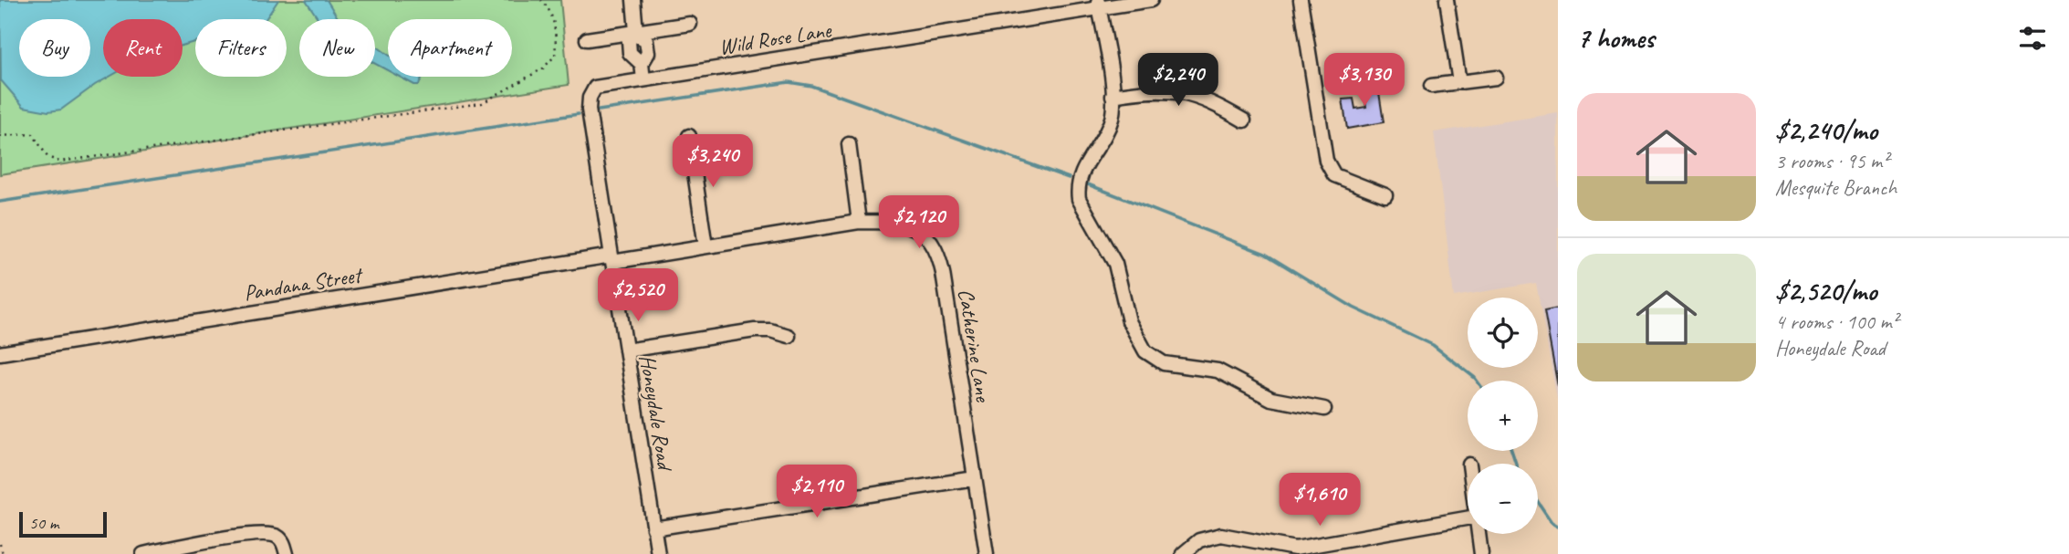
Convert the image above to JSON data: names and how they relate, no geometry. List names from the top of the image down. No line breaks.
{"streets":{"street":["Wild Rose Lane","Pandana Street","Catherine Lane","Honeydale Road"]},"crossings":[["Wild Rose Lane","Honeydale Road"],["Pandana Street","Catherine Lane"],["Pandana Street","Honeydale Road"],["Catherine Lane","Honeydale Road"]],"scale_bar":"50 m","page":{"heading":"7 homes","chip":["Buy","Rent","Filters","New","Apartment"],"price":["$2,240","$3,130","$3,240","$2,120","$2,520","$2,110","$1,610"],"list":[{"name":"$2,240/mo","note":"3 rooms · 95 m² · Mesquite Branch"},{"name":"$2,520/mo","note":"4 rooms · 100 m² · Honeydale Road"}],"map_buttons":["+","−"],"scale":"50 m"}}
